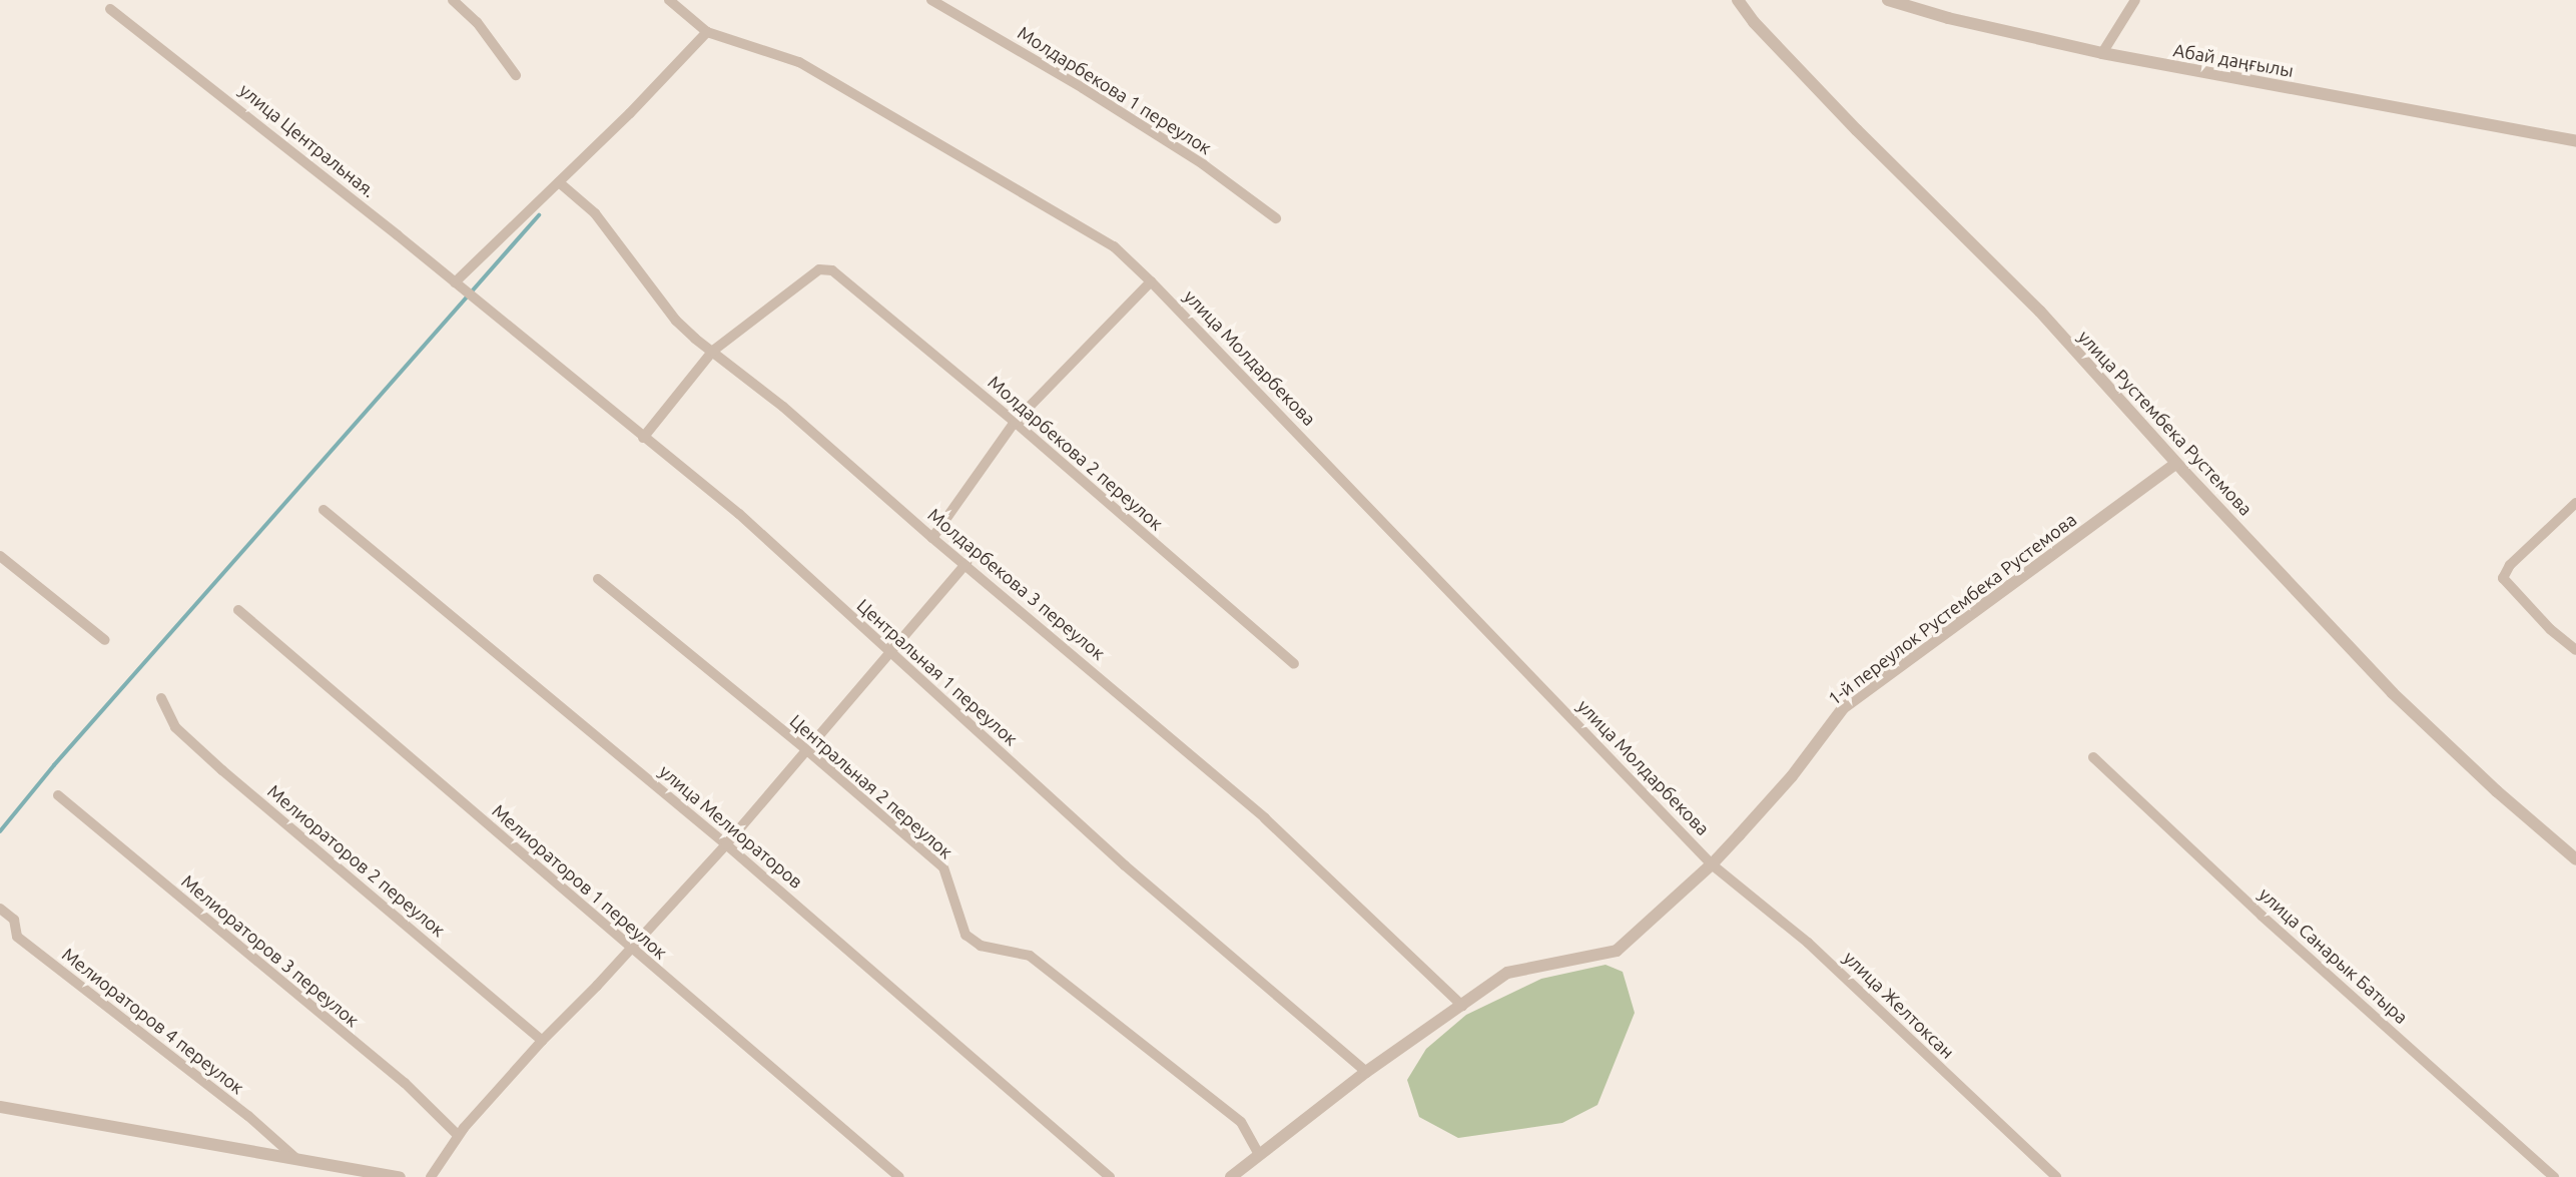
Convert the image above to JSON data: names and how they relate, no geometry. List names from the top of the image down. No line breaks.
{"streets":{"street":["Абай даңғылы","Молдарбекова 1 переулок","улица Центральная.","улица Молдарбекова","улица Рустембека Рустемова","Молдарбекова 2 переулок","Молдарбекова 3 переулок","1-й переулок Рустембека Рустемова","Центральная 1 переулок","Центральная 2 переулок","улица Мелиораторов","Мелиораторов 2 переулок","Мелиораторов 1 переулок","Мелиораторов 3 переулок","улица Санарык Батыра","улица Желтоксан","Мелиораторов 4 переулок"]},"crossings":[["улица Центральная.","Центральная 1 переулок"],["улица Молдарбекова","1-й переулок Рустембека Рустемова"],["улица Молдарбекова","улица Желтоксан"],["улица Рустембека Рустемова","1-й переулок Рустембека Рустемова"],["Молдарбекова 2 переулок","Молдарбекова 3 переулок"],["Молдарбекова 3 переулок","1-й переулок Рустембека Рустемова"],["1-й переулок Рустембека Рустемова","Центральная 1 переулок"],["1-й переулок Рустембека Рустемова","Центральная 2 переулок"],["1-й переулок Рустембека Рустемова","улица Желтоксан"]]}
